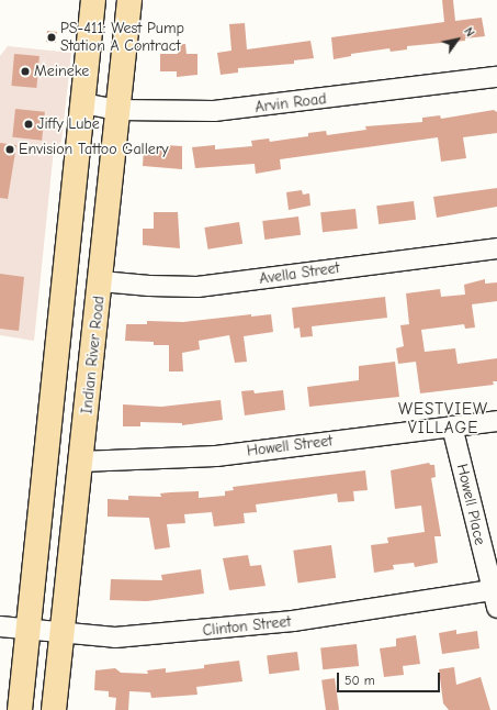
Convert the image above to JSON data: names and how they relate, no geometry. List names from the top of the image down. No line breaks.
{"streets":{"main road":["Indian River Road"],"street":["Arvin Road","Avella Street","Howell Street","Howell Place","Clinton Street"]},"crossings":[["Arvin Road","Indian River Road"],["Avella Street","Indian River Road"],["Indian River Road","Howell Street"],["Indian River Road","Clinton Street"],["Howell Street","Howell Place"],["Howell Place","Clinton Street"]],"districts":["WESTVIEW VILLAGE"],"places":["PS-411: West Pump Station A Contract","Meineke","Jiffy Lube","Envision Tattoo Gallery"],"scale_bar":"50 m","north":"top right"}
